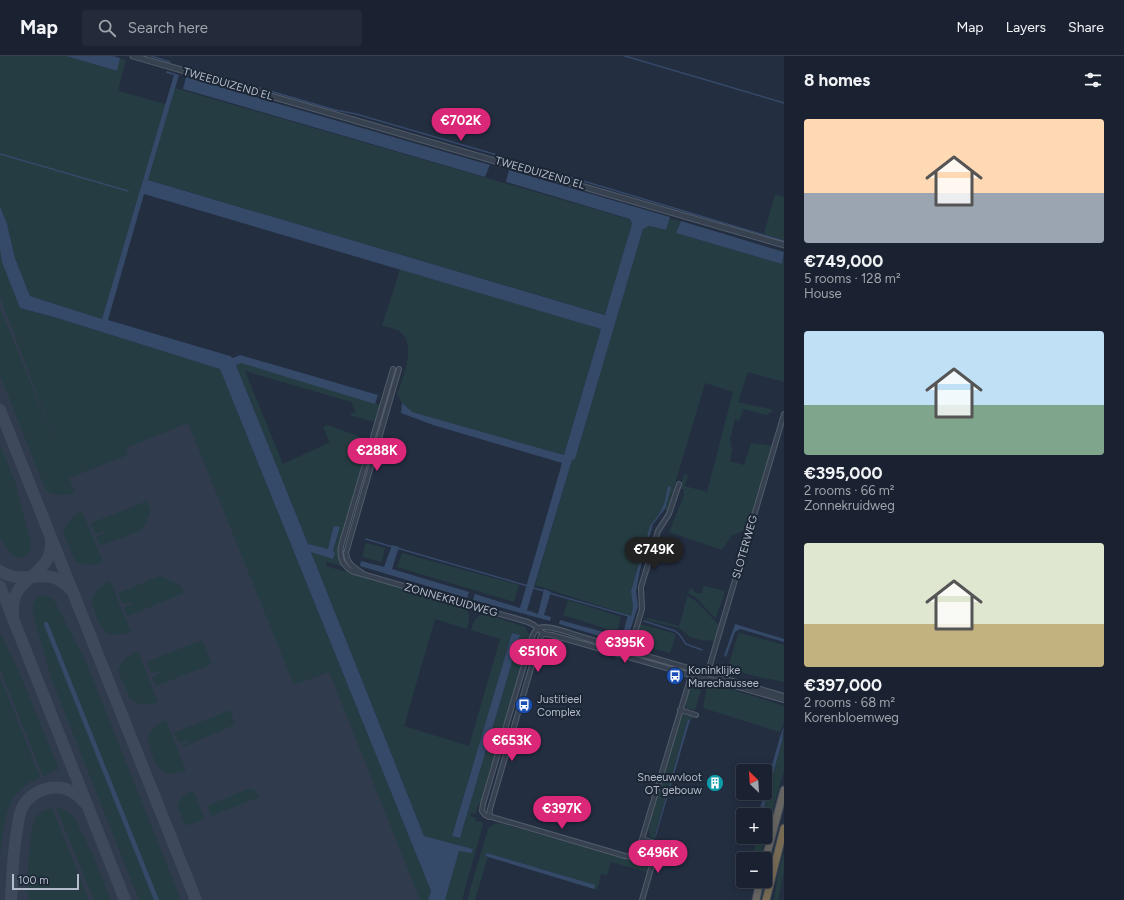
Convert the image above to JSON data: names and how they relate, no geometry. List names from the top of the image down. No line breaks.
{"streets":{"street":["TWEEDUIZEND EL","SLOTERWEG","ZONNEKRUIDWEG"]},"crossings":[["SLOTERWEG","ZONNEKRUIDWEG"]],"places":{"bus stop":["Koninklijke Marechaussee","Justitieel Complex"],"building":["Sneeuwvloot OT gebouw"]},"scale_bar":"100 m","north":"top left","page":{"header":"Map","search":"Search here","nav":["Map","Layers","Share"],"heading":"8 homes","list":[{"name":"€749,000","note":"5 rooms · 128 m² · House"},{"name":"€395,000","note":"2 rooms · 66 m² · Zonnekruidweg"},{"name":"€397,000","note":"2 rooms · 68 m² · Korenbloemweg"}],"price":["€702K","€288K","€749K","€395K","€510K","€653K","€397K","€496K"],"map_buttons":["+","−"],"scale":"100 m"}}
